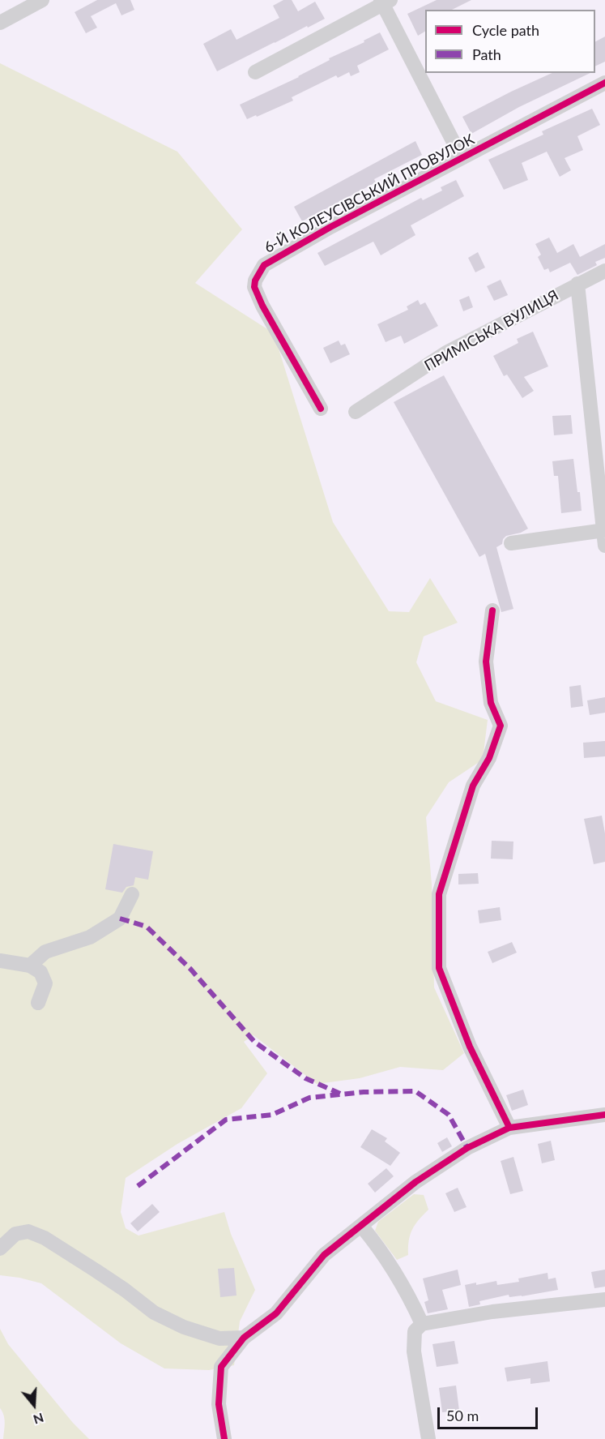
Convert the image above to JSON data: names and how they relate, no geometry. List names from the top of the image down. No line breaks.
{"streets":{"street":["6-Й КОЛЕУСІВСЬКИЙ ПРОВУЛОК","ПРИМІСЬКА ВУЛИЦЯ"]},"legend":["Cycle path","Path"],"scale_bar":"50 m","north":"bottom"}
